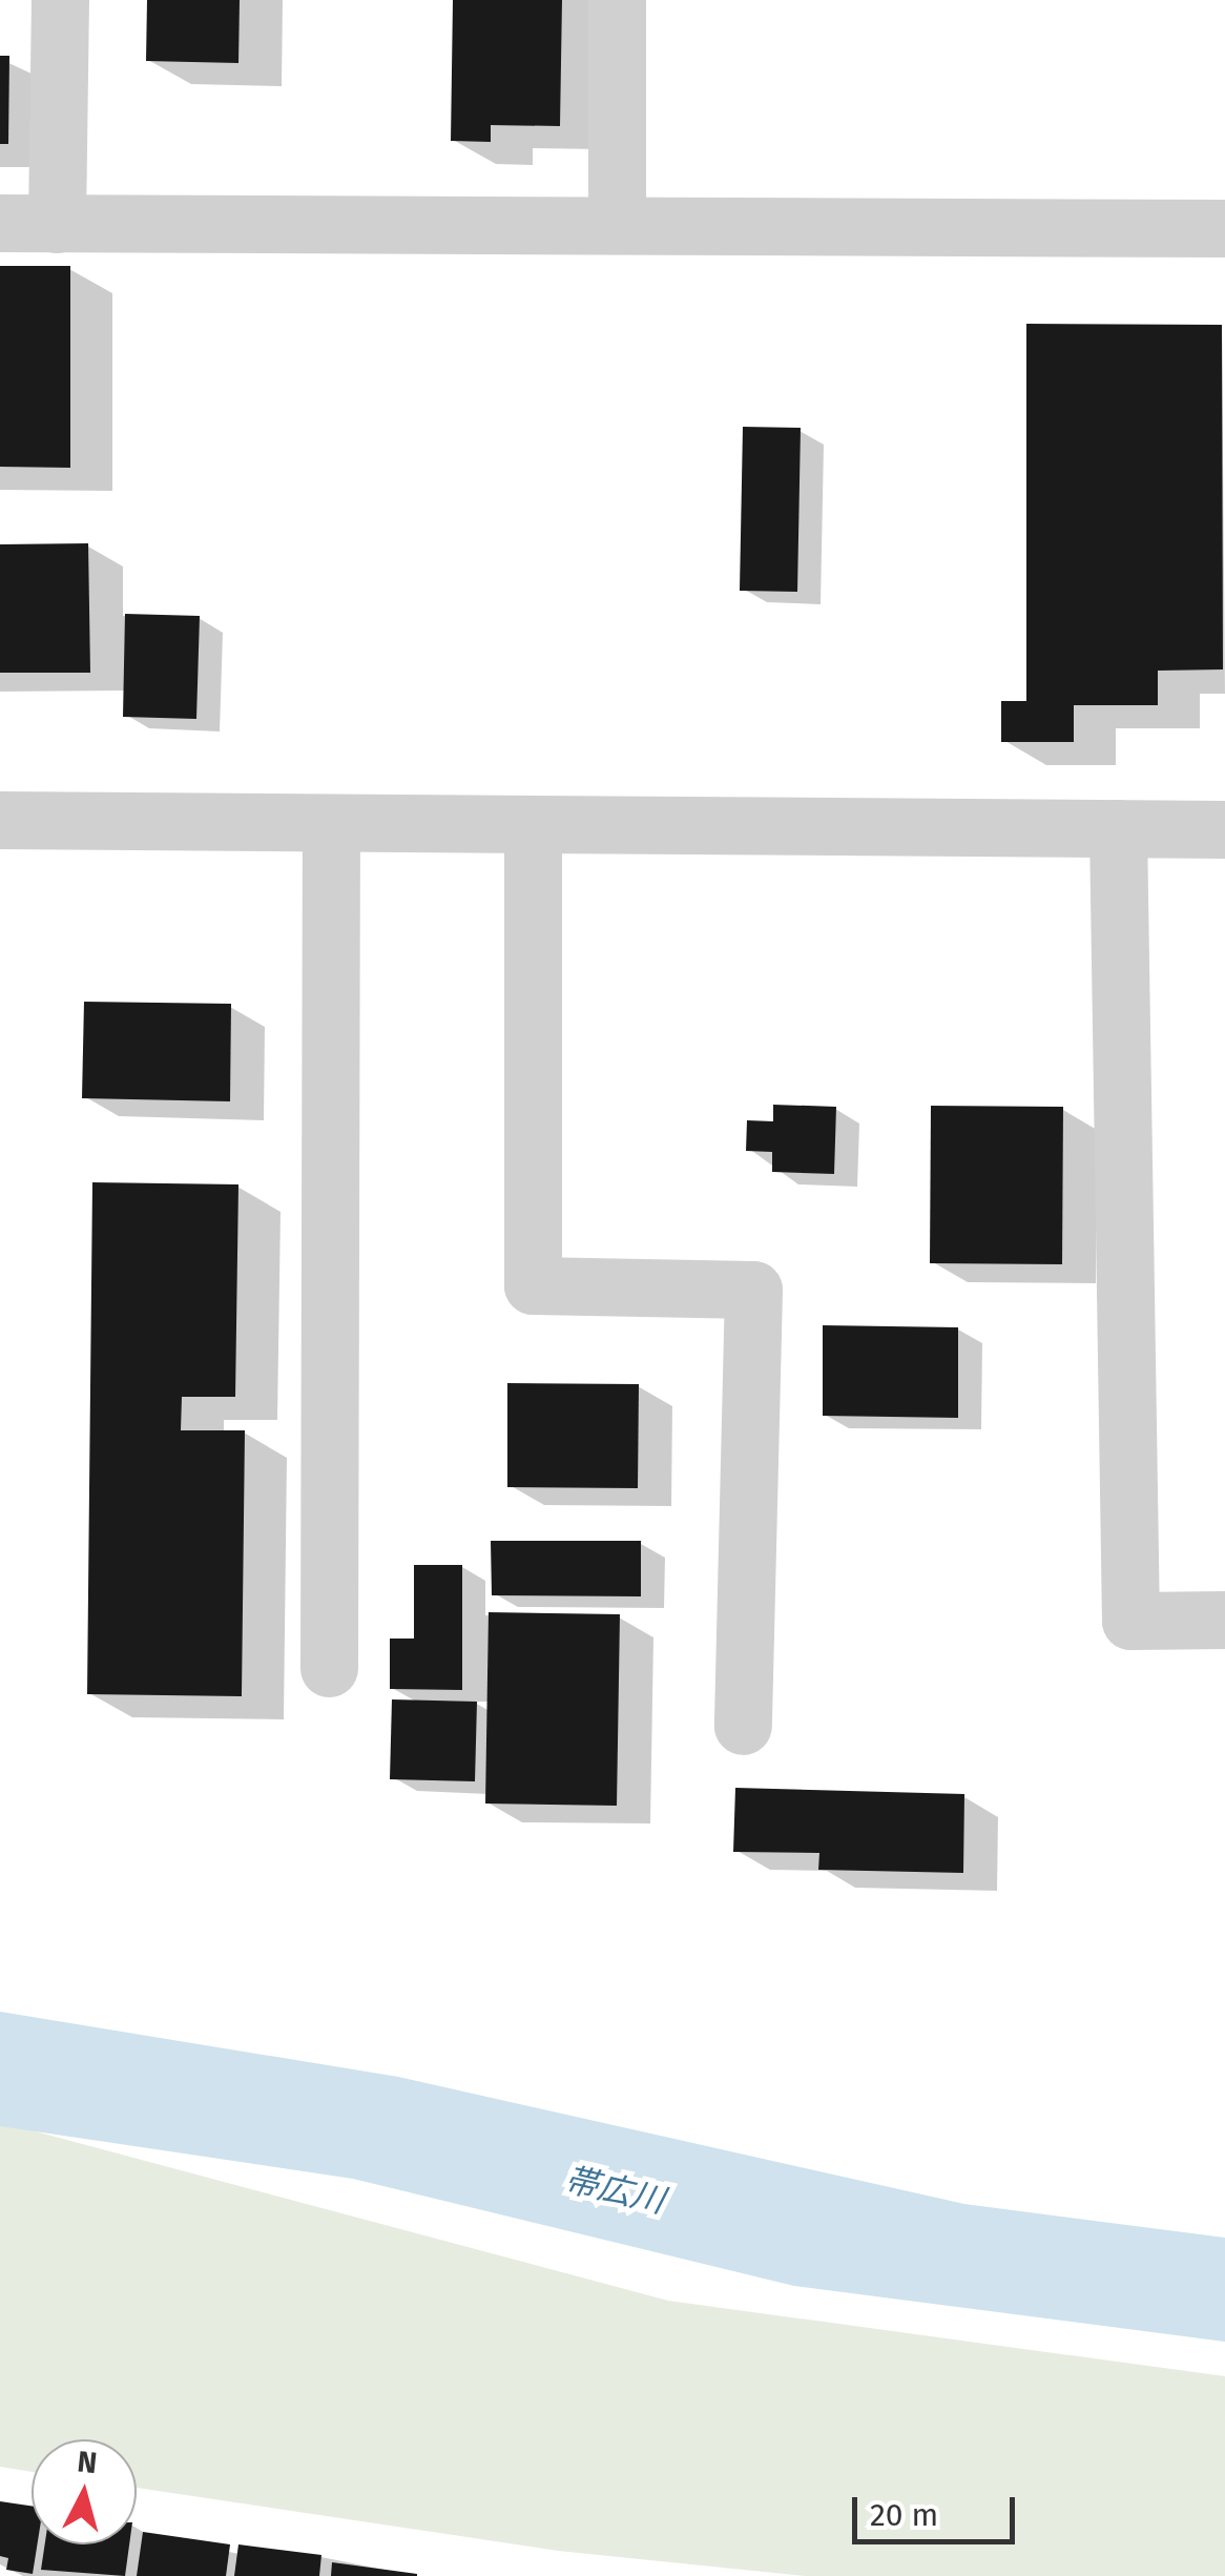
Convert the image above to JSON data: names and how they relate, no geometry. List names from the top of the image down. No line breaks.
{"water":["帯広川"],"scale_bar":"20 m","north":"top"}
